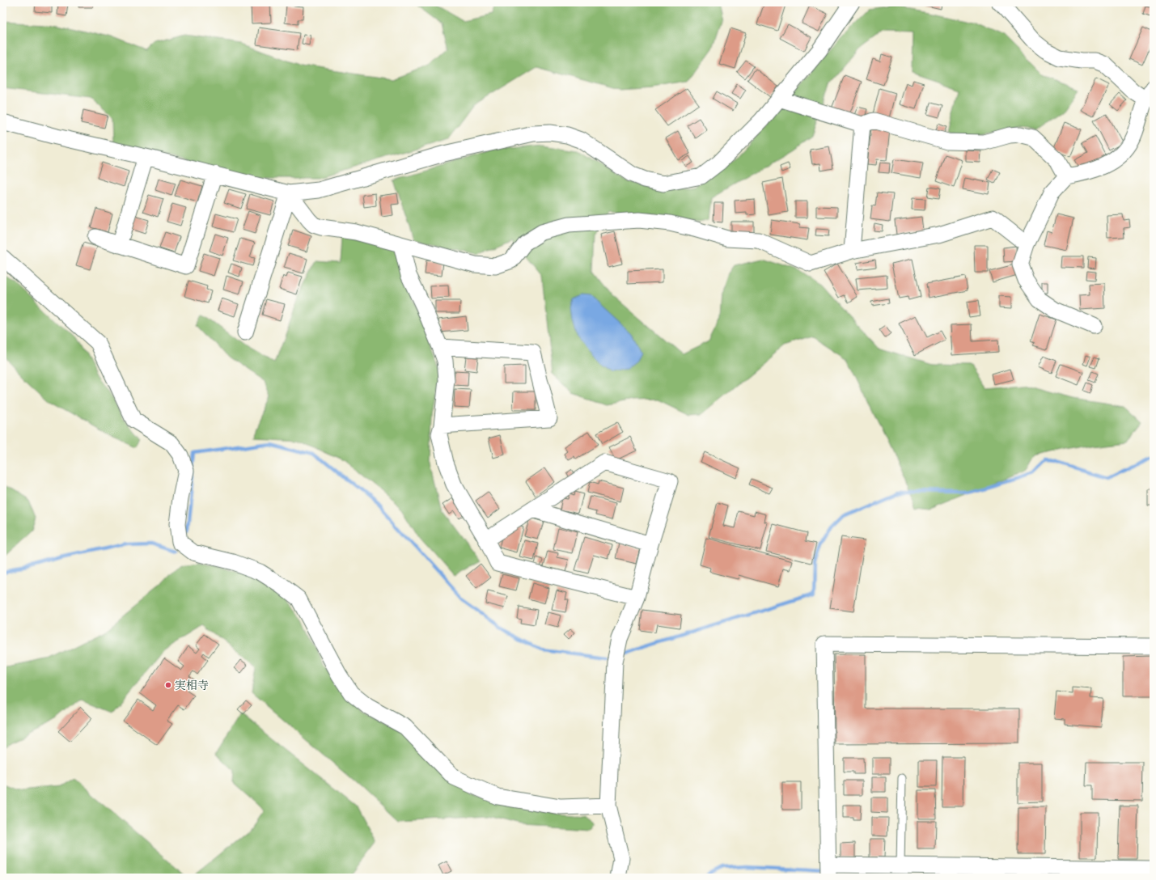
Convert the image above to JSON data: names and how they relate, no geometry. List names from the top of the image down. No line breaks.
{"places":["実相寺"]}
